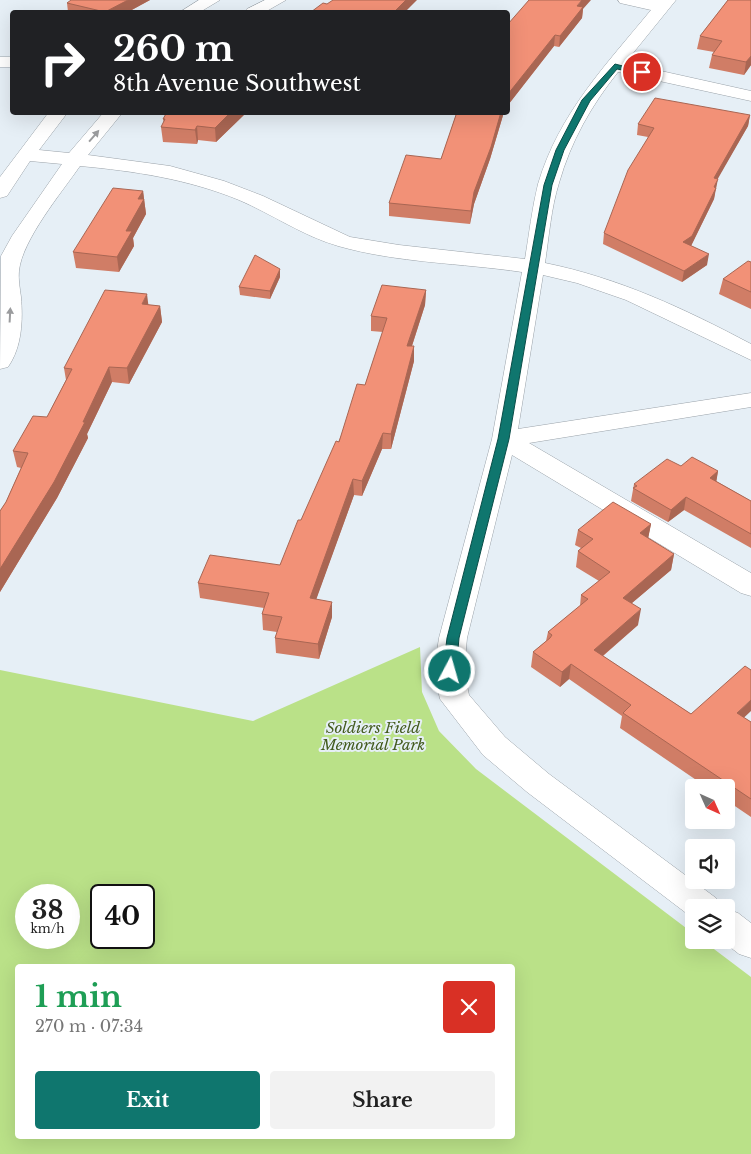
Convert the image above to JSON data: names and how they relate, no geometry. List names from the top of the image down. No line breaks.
{"parks":["Soldiers Field Memorial Park"],"north":"bottom right","page":{"turn":["260 m","8th Avenue Southwest"],"speed":"38 km/h","limit":"40","heading":["1 min","270 m · 07:34"],"buttons":["Exit","Share"]}}
